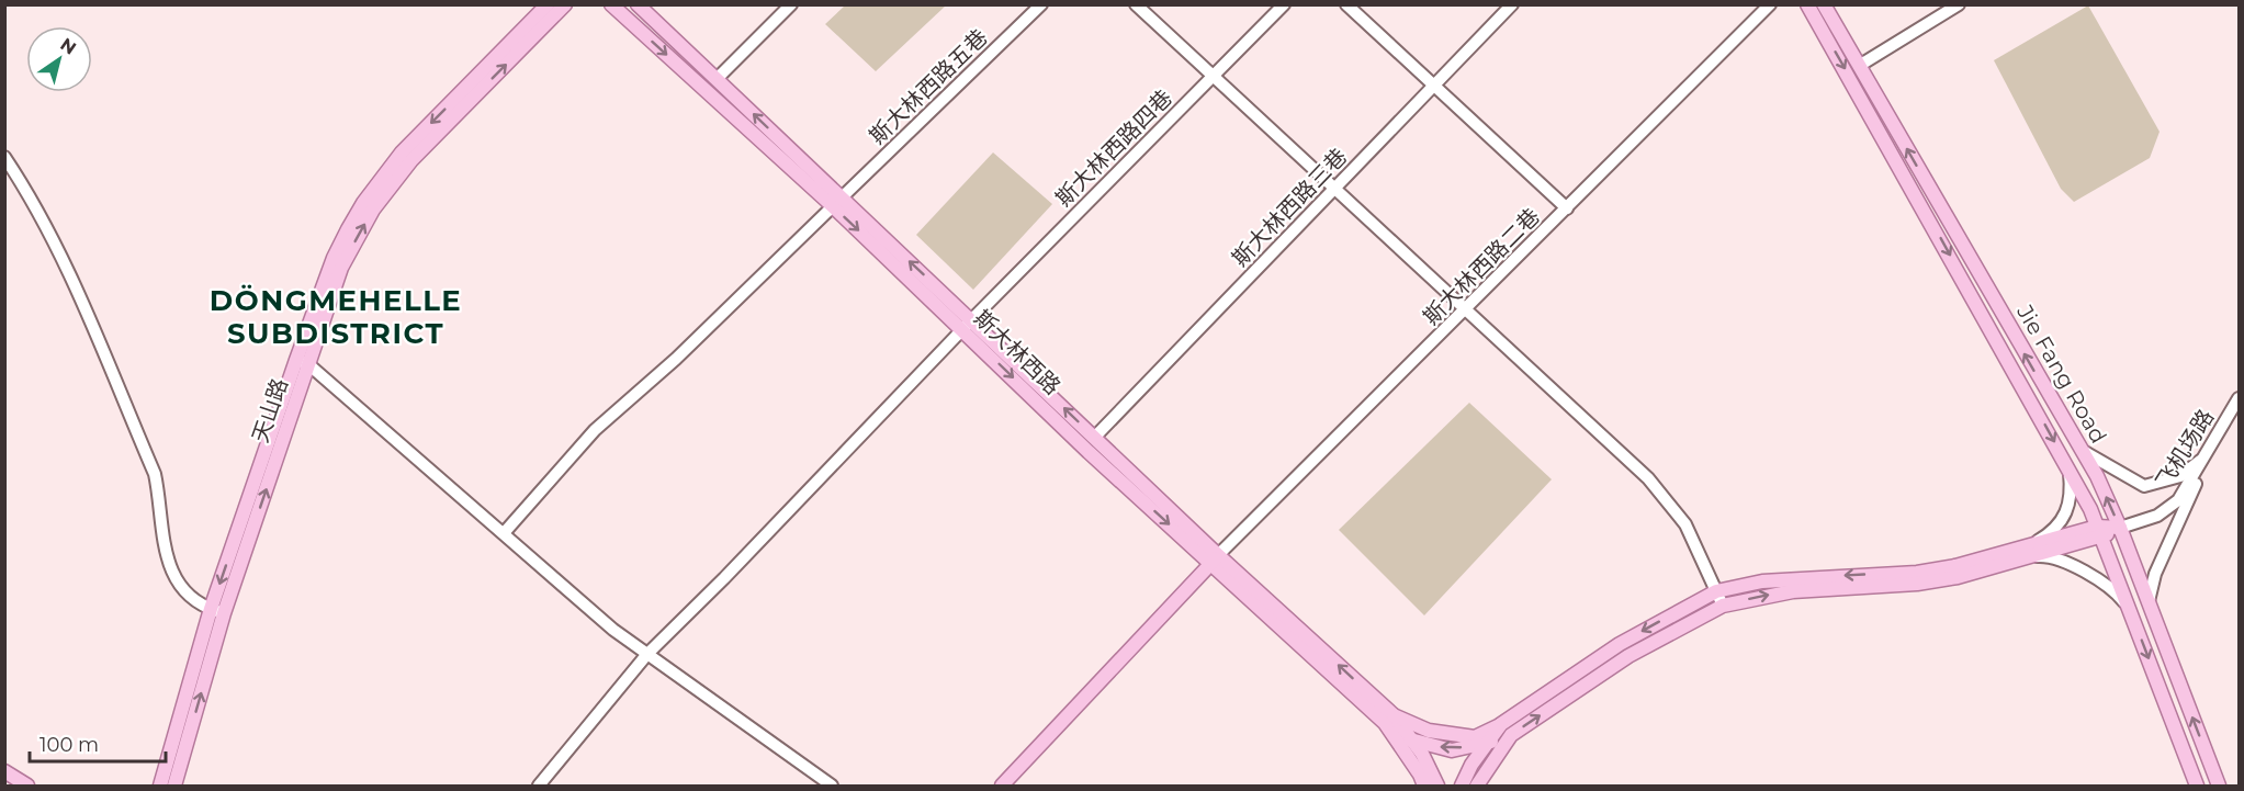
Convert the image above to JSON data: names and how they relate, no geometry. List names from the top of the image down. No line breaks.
{"streets":{"main road":["斯大林西路","Jie Fang Road","天山路"],"street":["斯大林西路五巷","斯大林西路四巷","斯大林西路三巷","斯大林西路二巷","飞机场路"]},"crossings":[["斯大林西路五巷","斯大林西路"],["斯大林西路四巷","斯大林西路"],["斯大林西路三巷","斯大林西路"],["斯大林西路二巷","斯大林西路"],["Jie Fang Road","飞机场路"]],"districts":["DÖNGMEHELLE SUBDISTRICT"],"scale_bar":"100 m","north":"top right"}
